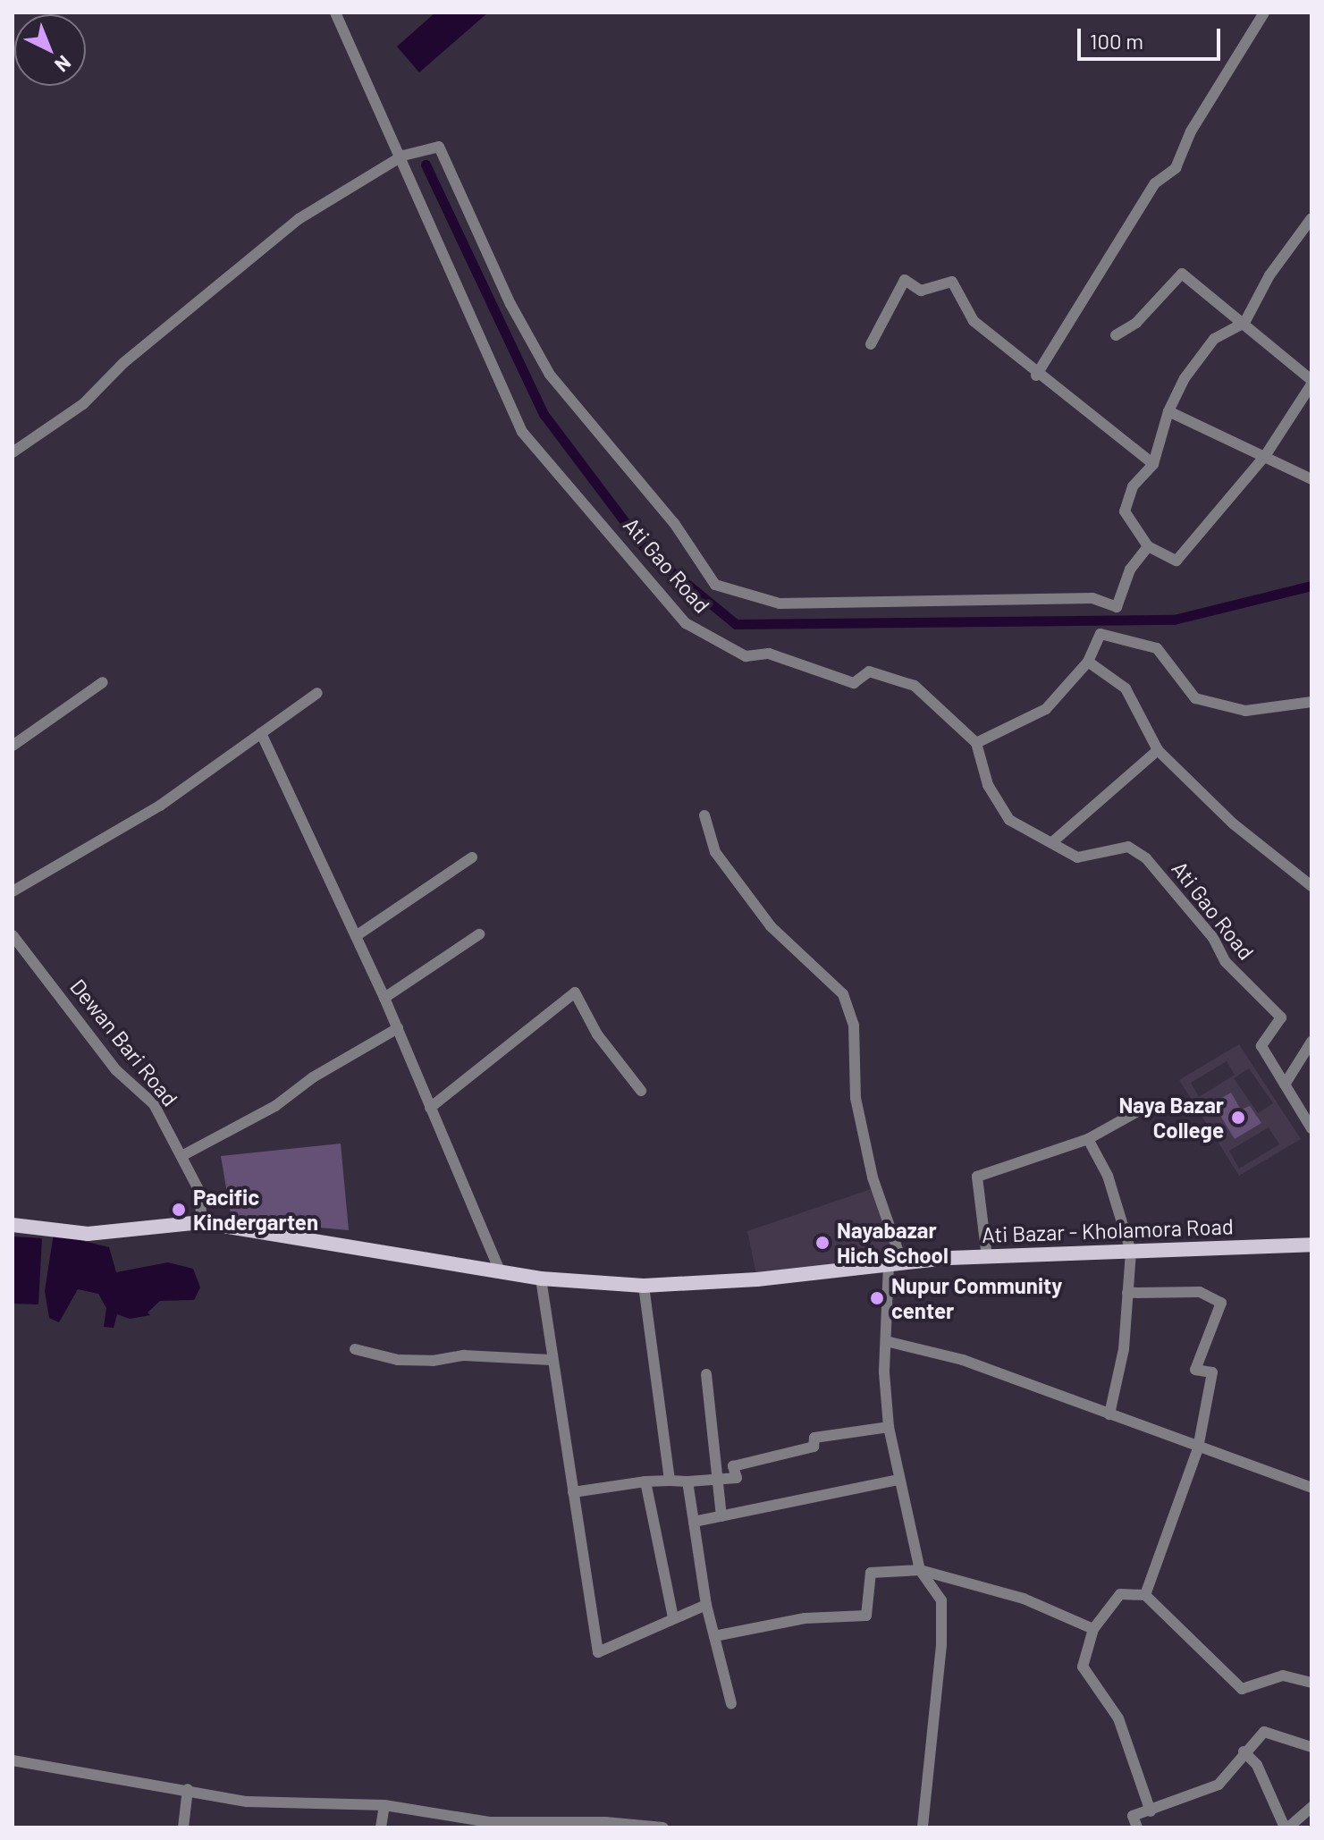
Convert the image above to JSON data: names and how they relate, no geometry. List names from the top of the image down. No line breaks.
{"streets":{"main road":["Ati Bazar - Kholamora Road"],"street":["Ati Gao Road","Dewan Bari Road"]},"crossings":[["Dewan Bari Road","Ati Bazar - Kholamora Road"]],"places":["Naya Bazar College","Pacific Kindergarten","Nayabazar Hich School","Nupur Community center"],"scale_bar":"100 m","north":"bottom right"}
